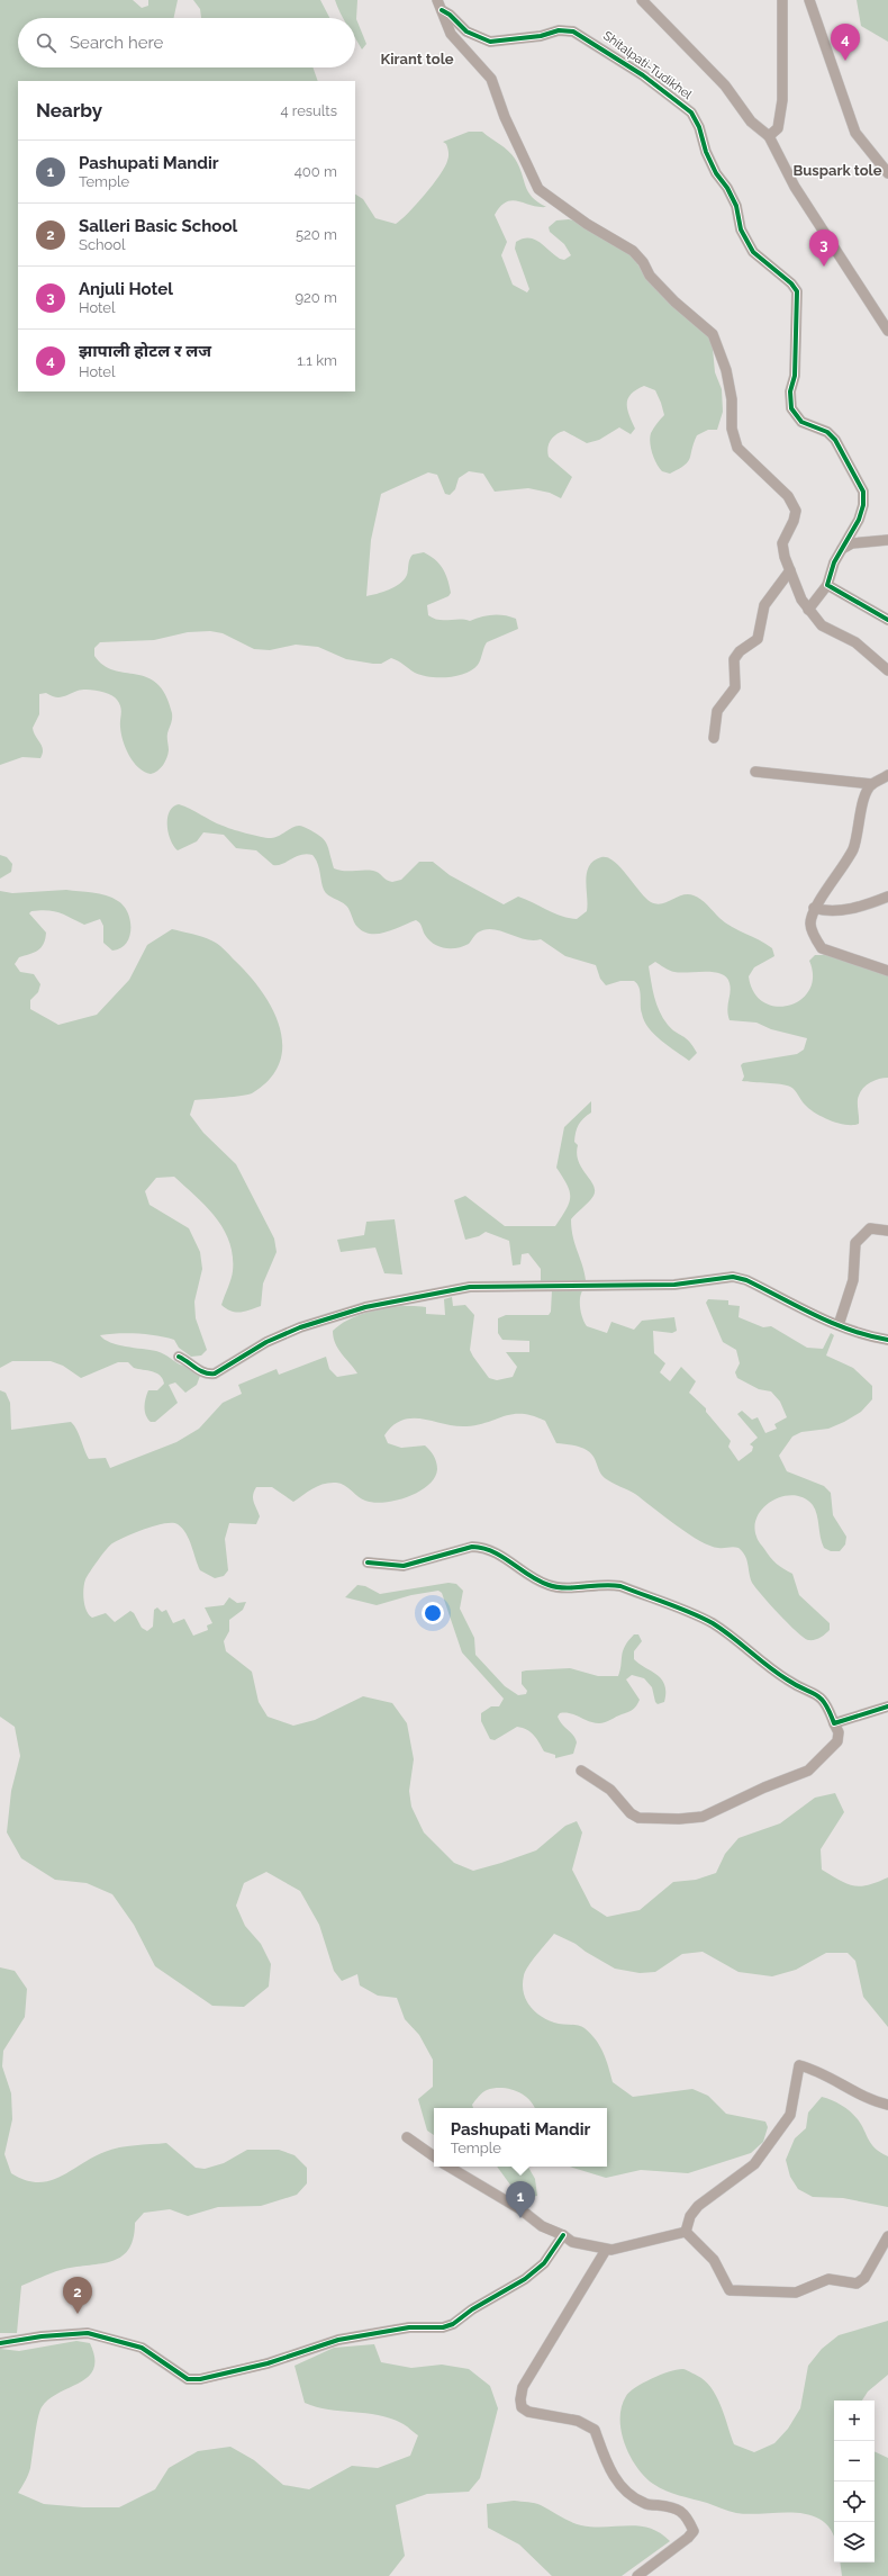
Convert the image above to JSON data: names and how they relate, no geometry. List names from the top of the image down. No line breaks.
{"streets":{"street":["Shitalpati-Tudikhel"]},"districts":["Kirant tole","Buspark tole"],"page":{"search":"Search here","pins":["4","3","1","2"],"heading":["Nearby","4 results"],"list":[{"mark":"1","name":"Pashupati Mandir","note":"Temple","value":"400 m"},{"mark":"2","name":"Salleri Basic School","note":"School","value":"520 m"},{"mark":"3","name":"Anjuli Hotel","note":"Hotel","value":"920 m"},{"mark":"4","name":"झापाली होटल र लज","note":"Hotel","value":"1.1 km"}],"popup":["Pashupati Mandir","Temple"],"map_buttons":["+","−"]}}
